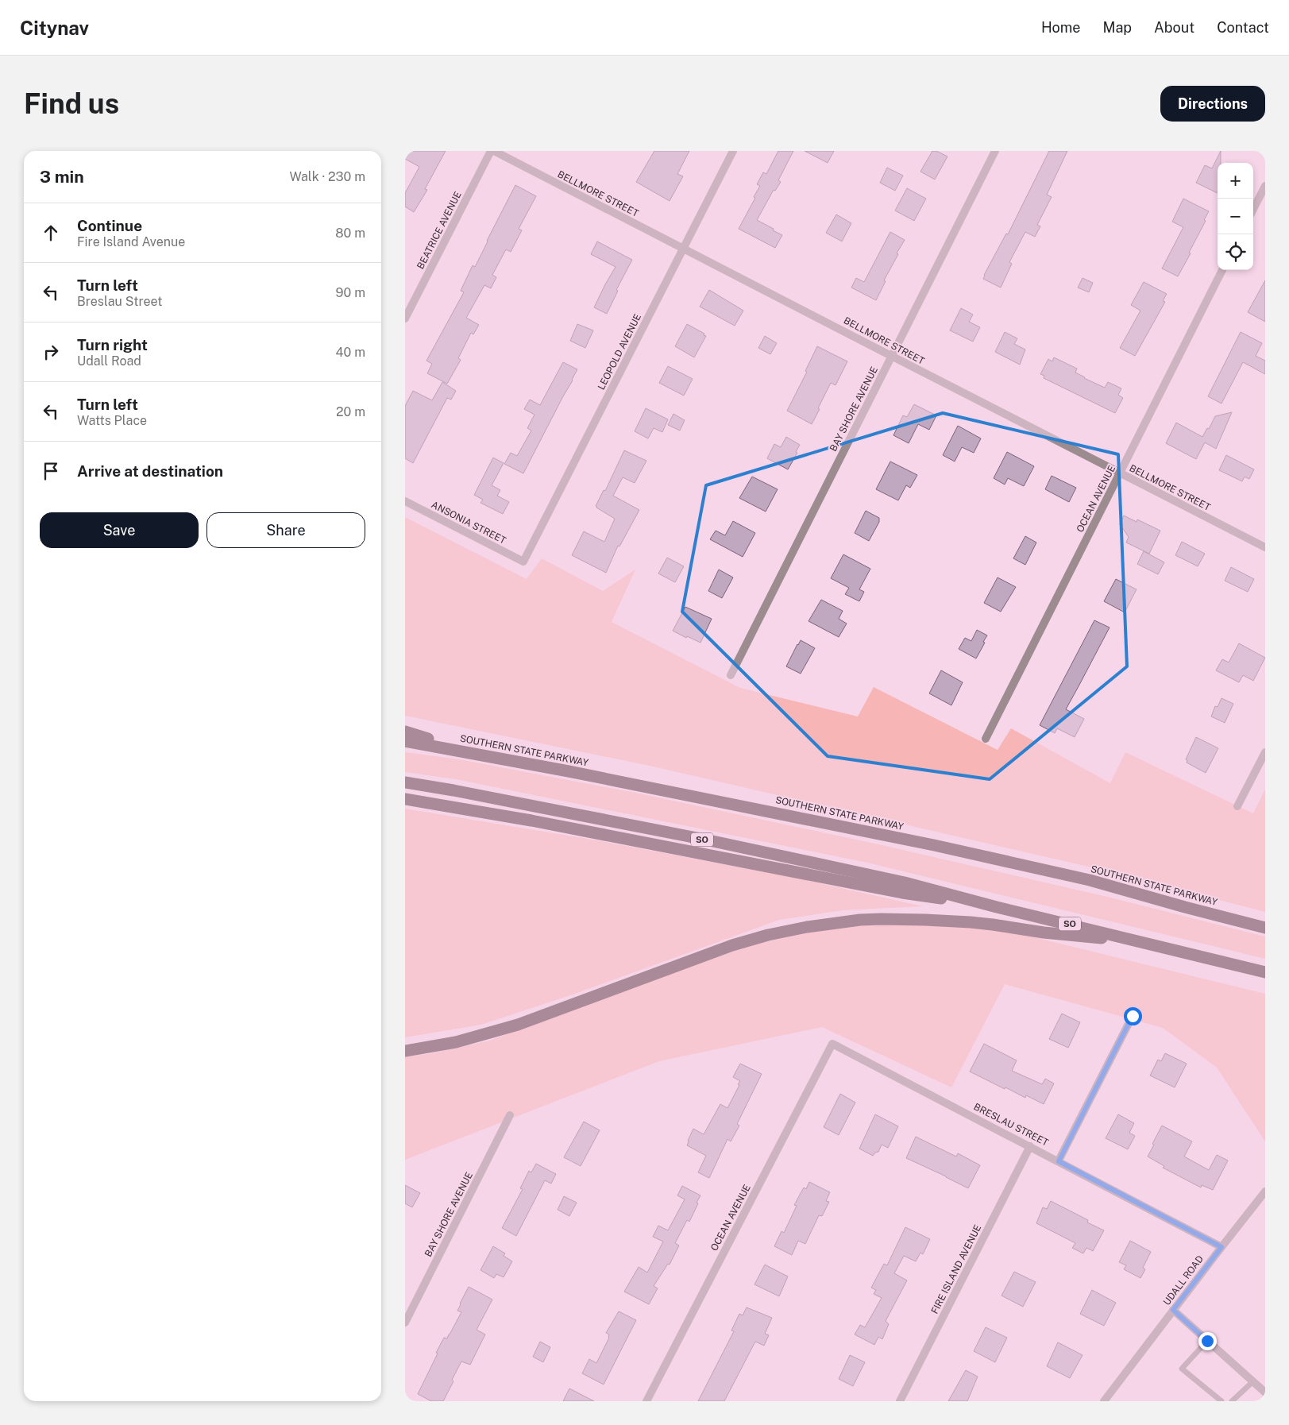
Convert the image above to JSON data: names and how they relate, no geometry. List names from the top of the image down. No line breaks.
{"streets":{"highway":["SOUTHERN STATE PARKWAY","SO"],"street":["BELLMORE STREET","BEATRICE AVENUE","LEOPOLD AVENUE","BAY SHORE AVENUE","OCEAN AVENUE","ANSONIA STREET","BRESLAU STREET","FIRE ISLAND AVENUE","UDALL ROAD"]},"crossings":[["BELLMORE STREET","BEATRICE AVENUE"],["BELLMORE STREET","LEOPOLD AVENUE"],["BELLMORE STREET","BAY SHORE AVENUE"],["BELLMORE STREET","OCEAN AVENUE"],["LEOPOLD AVENUE","ANSONIA STREET"],["OCEAN AVENUE","BRESLAU STREET"],["BRESLAU STREET","FIRE ISLAND AVENUE"],["BRESLAU STREET","UDALL ROAD"]],"page":{"header":"Citynav","nav":["Home","Map","About","Contact"],"buttons":["Directions",["Save","Share"]],"title":"Find us","heading":["3 min","Walk · 230 m"],"map_buttons":["+","−"],"list":[["Continue","Fire Island Avenue","80 m"],["Turn left","Breslau Street","90 m"],["Turn right","Udall Road","40 m"],["Turn left","Watts Place","20 m"],"Arrive at destination"]}}
